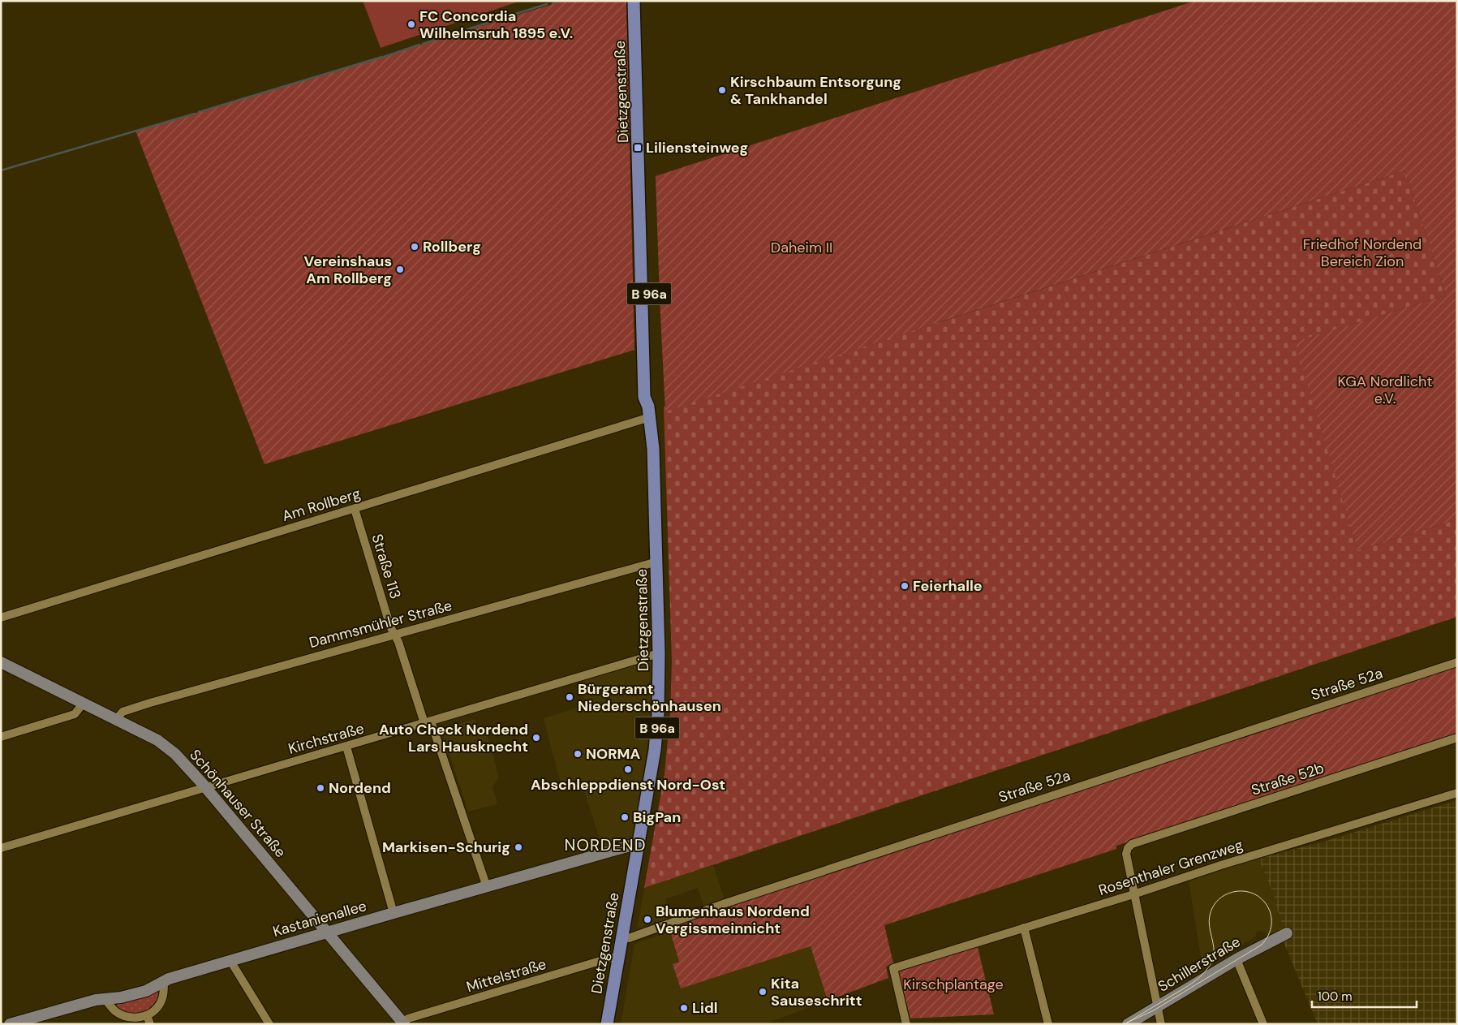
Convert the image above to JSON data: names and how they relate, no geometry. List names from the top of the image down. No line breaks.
{"streets":{"main road":["Dietzgenstraße","B 96a"],"street":["Am Rollberg","Straße 113","Dammsmühler Straße","Straße 52a","Kirchstraße","Straße 52b","Schönhauser Straße","Rosenthaler Grenzweg","Kastanienallee","Schillerstraße","Mittelstraße"]},"crossings":[["Dietzgenstraße","Am Rollberg"],["Dietzgenstraße","Dammsmühler Straße"],["Dietzgenstraße","Straße 52a"],["Dietzgenstraße","Kirchstraße"],["Dietzgenstraße","Kastanienallee"],["Dietzgenstraße","Mittelstraße"],["Am Rollberg","Straße 113"],["Straße 113","Dammsmühler Straße"],["Straße 113","Kirchstraße"],["Straße 113","Kastanienallee"],["Dammsmühler Straße","Schönhauser Straße"],["Kirchstraße","Schönhauser Straße"],["Straße 52b","Rosenthaler Grenzweg"],["Schönhauser Straße","Kastanienallee"],["Schönhauser Straße","Mittelstraße"]],"districts":["NORDEND"],"parks":["Friedhof Nordend Bereich Zion","Daheim II","KGA Nordlicht e.V.","Kirschplantage"],"places":{"other":["FC Concordia Wilhelmsruh 1895 e.V.","Kirschbaum Entsorgung & Tankhandel","Rollberg","Vereinshaus Am Rollberg","Feierhalle","Bürgeramt Niederschönhausen","Auto Check Nordend Lars Hausknecht","NORMA","Abschleppdienst Nord-Ost","Nordend","BigPan","Markisen-Schurig","Blumenhaus Nordend Vergissmeinnicht","Kita Sauseschritt","Lidl"],"transit":["Liliensteinweg"]},"scale_bar":"100 m"}
